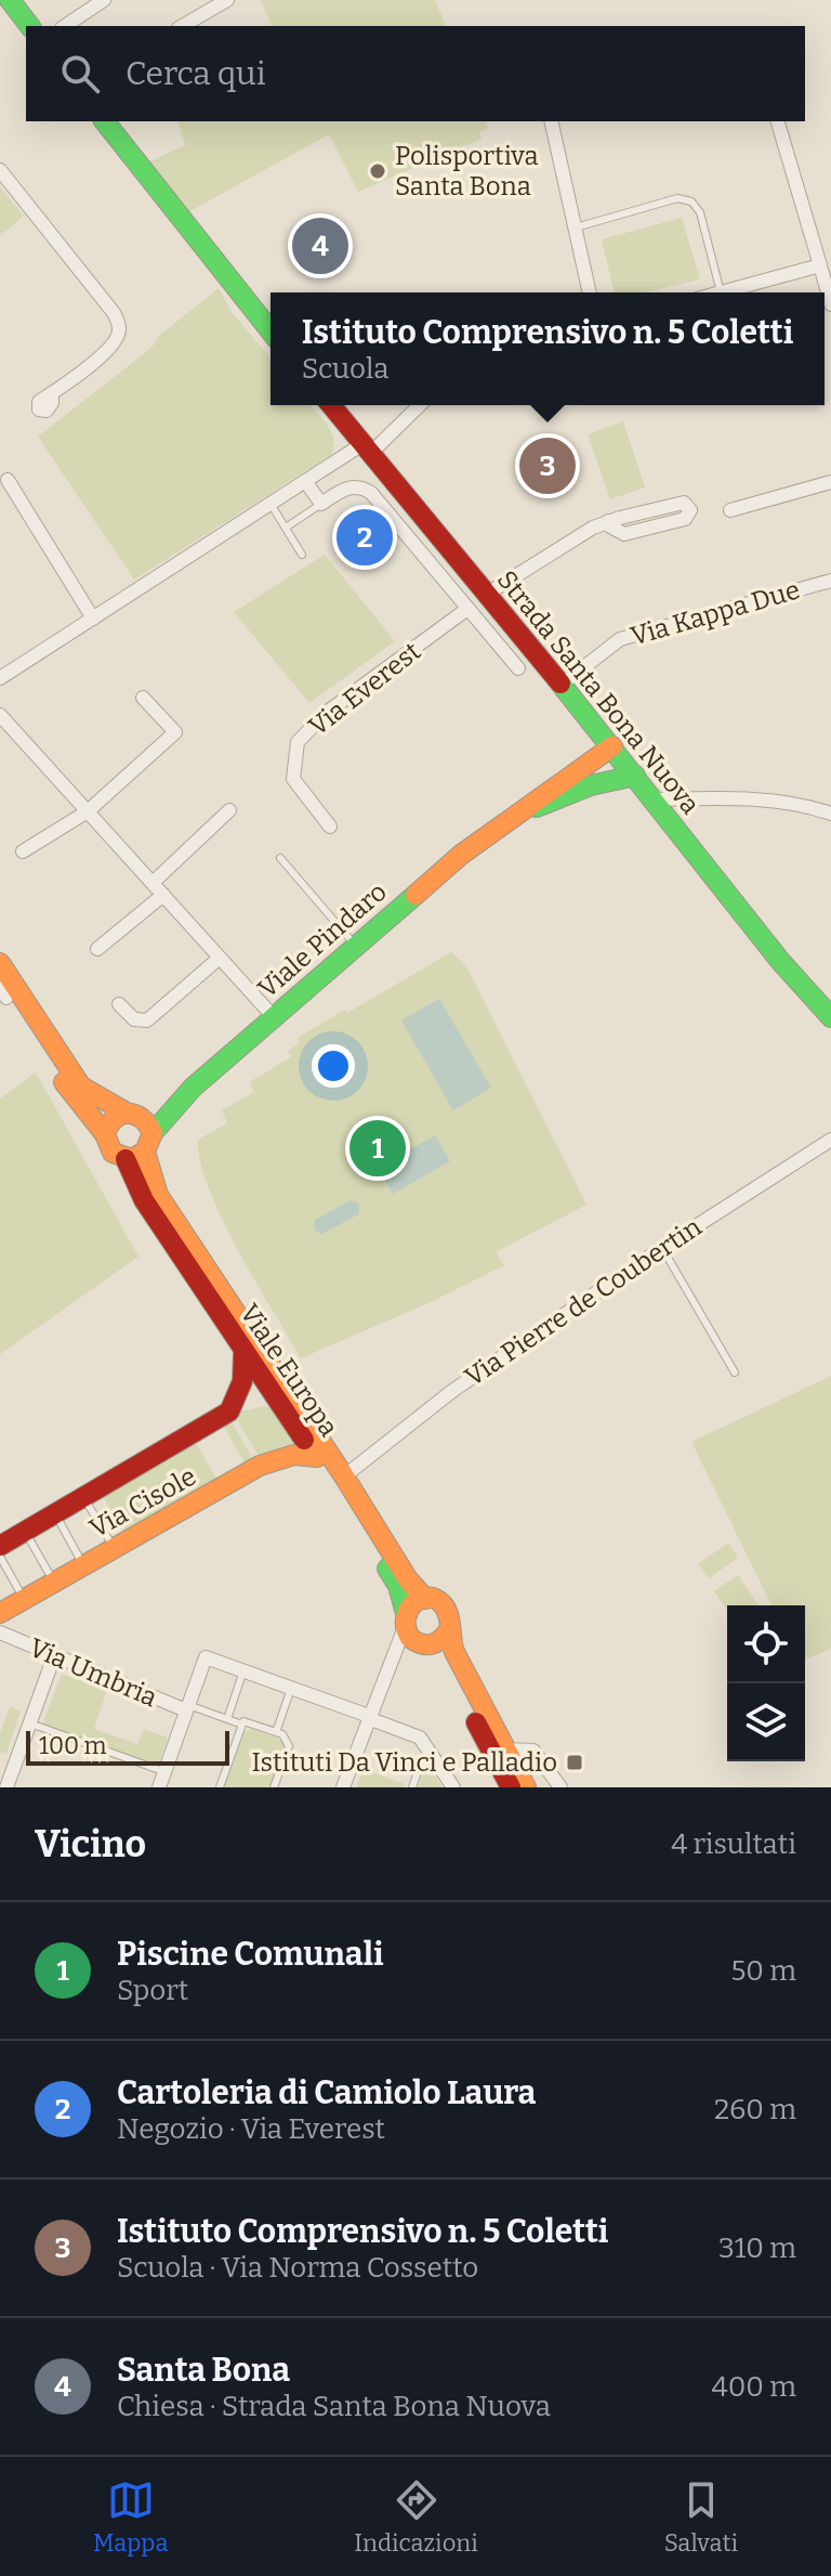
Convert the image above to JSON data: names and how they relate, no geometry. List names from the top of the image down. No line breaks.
{"streets":{"street":["Via Kappa Due","Via Everest","Strada Santa Bona Nuova","Viale Pindaro","Via Pierre de Coubertin","Viale Europa","Via Cisole","Via Umbria"]},"crossings":[["Via Kappa Due","Strada Santa Bona Nuova"],["Strada Santa Bona Nuova","Viale Pindaro"],["Viale Pindaro","Viale Europa"],["Via Pierre de Coubertin","Viale Europa"],["Viale Europa","Via Cisole"]],"places":{"other":["Polisportiva Santa Bona"],"transit":["Istituti Da Vinci e Palladio"]},"scale_bar":"100 m","page":{"search":"Cerca qui","pins":["4","3","2","1"],"popup":["Istituto Comprensivo n. 5 Coletti","Scuola"],"scale":"100 m","heading":["Vicino","4 risultati"],"list":[{"mark":"1","name":"Piscine Comunali","note":"Sport","value":"50 m"},{"mark":"2","name":"Cartoleria di Camiolo Laura","note":"Negozio · Via Everest","value":"260 m"},{"mark":"3","name":"Istituto Comprensivo n. 5 Coletti","note":"Scuola · Via Norma Cossetto","value":"310 m"},{"mark":"4","name":"Santa Bona","note":"Chiesa · Strada Santa Bona Nuova","value":"400 m"}],"nav":["Mappa","Indicazioni","Salvati"]}}
